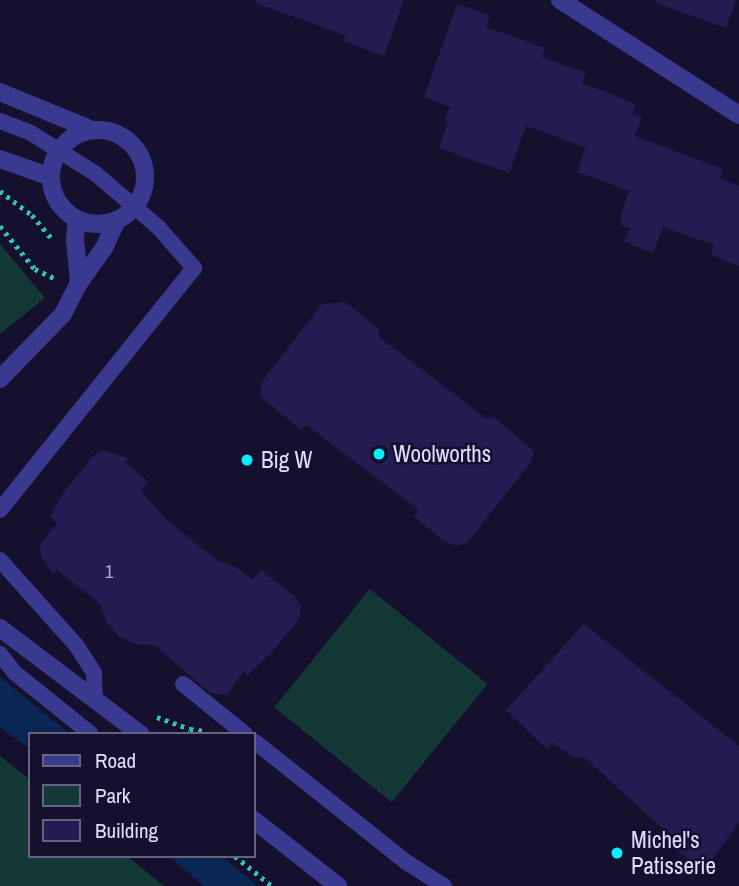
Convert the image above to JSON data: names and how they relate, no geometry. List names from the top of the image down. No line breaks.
{"places":["Woolworths","Big W","Michel's Patisserie"],"house_numbers":["1"],"legend":["Road","Park","Building"]}
